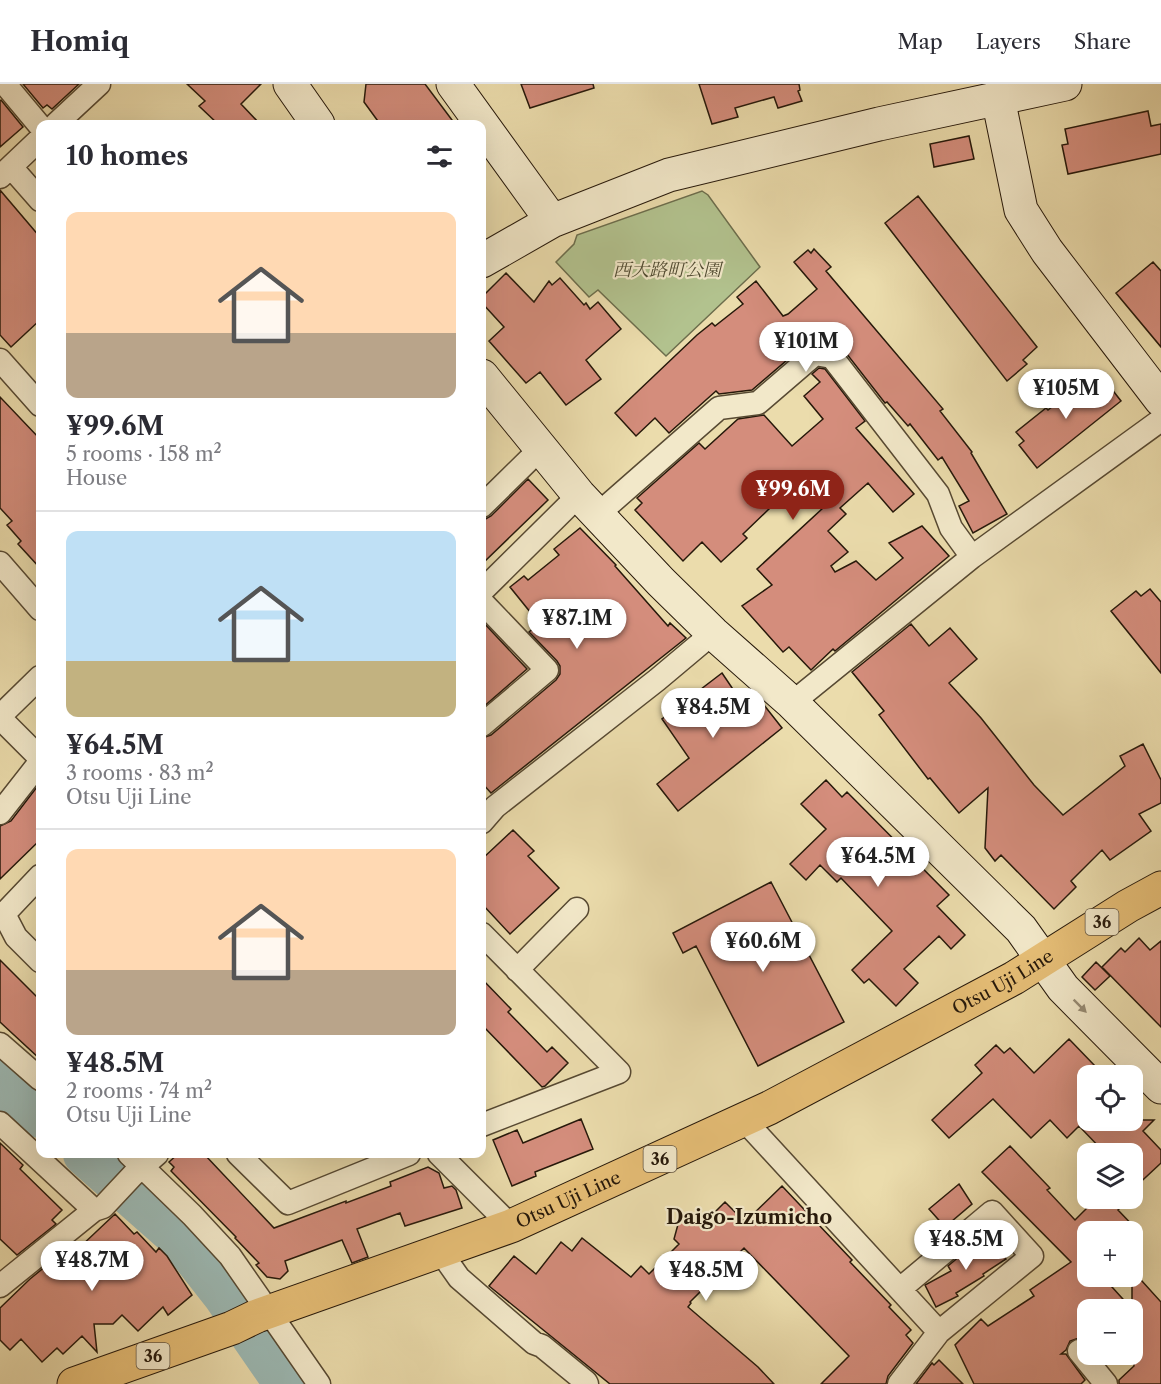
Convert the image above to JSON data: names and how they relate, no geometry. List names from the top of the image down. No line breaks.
{"streets":{"main road":["36","Otsu Uji Line"]},"districts":["Daigo-Izumicho"],"parks":["西大路町公園"],"page":{"header":"Homiq","nav":["Map","Layers","Share"],"heading":"10 homes","list":[{"name":"¥99.6M","note":"5 rooms · 158 m² · House"},{"name":"¥64.5M","note":"3 rooms · 83 m² · Otsu Uji Line"},{"name":"¥48.5M","note":"2 rooms · 74 m² · Otsu Uji Line"}],"price":["¥101M","¥105M","¥99.6M","¥87.1M","¥84.5M","¥64.5M","¥60.6M","¥48.5M","¥48.7M","¥48.5M"],"map_buttons":["+","−"]}}
